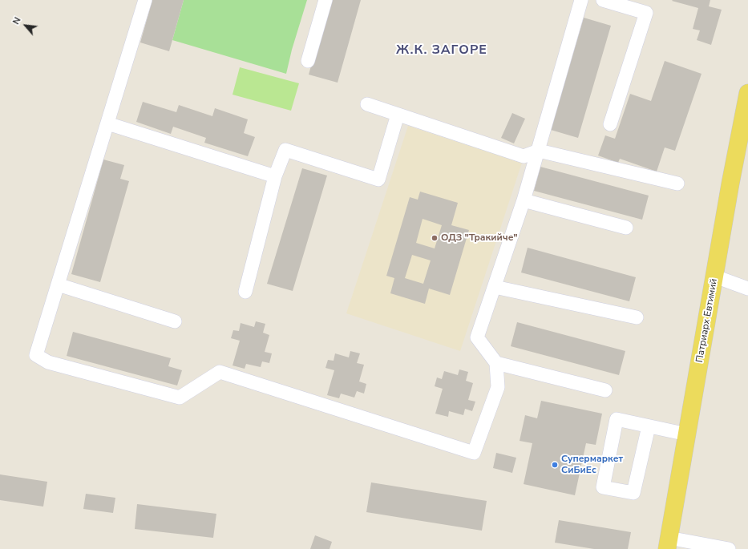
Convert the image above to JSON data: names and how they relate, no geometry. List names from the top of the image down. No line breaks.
{"streets":{"main road":["Патриарх Евтимий"]},"districts":["Ж.К. ЗАГОРE"],"places":["ОДЗ \"Тракийче\"","Супермаркет СиБиЕс"],"north":"top left"}
